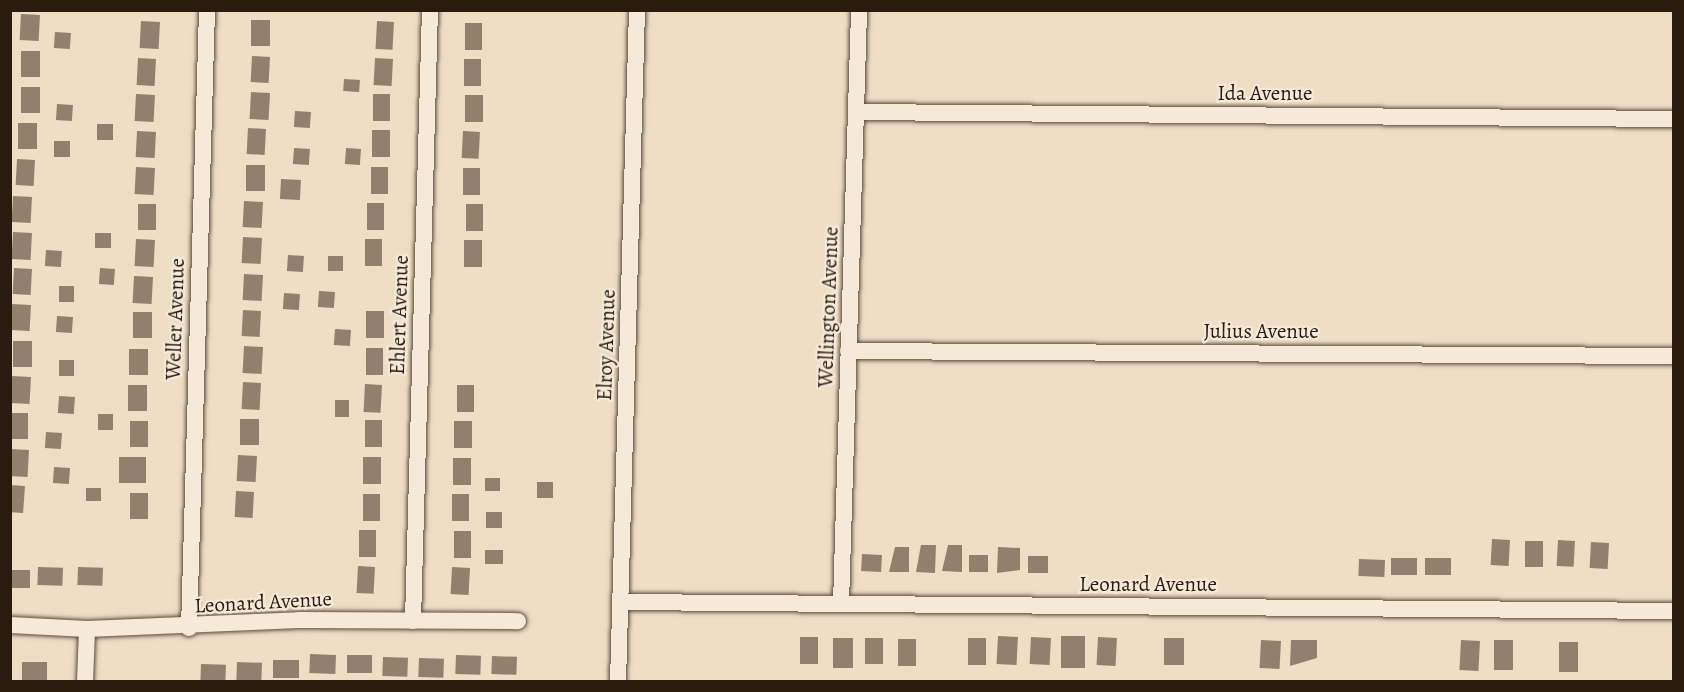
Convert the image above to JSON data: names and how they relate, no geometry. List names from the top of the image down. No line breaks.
{"streets":{"street":["Ida Avenue","Wellington Avenue","Ehlert Avenue","Weller Avenue","Julius Avenue","Elroy Avenue","Leonard Avenue"]},"crossings":[["Ida Avenue","Wellington Avenue"],["Wellington Avenue","Julius Avenue"],["Wellington Avenue","Leonard Avenue"],["Ehlert Avenue","Leonard Avenue"],["Weller Avenue","Leonard Avenue"],["Elroy Avenue","Leonard Avenue"]]}
